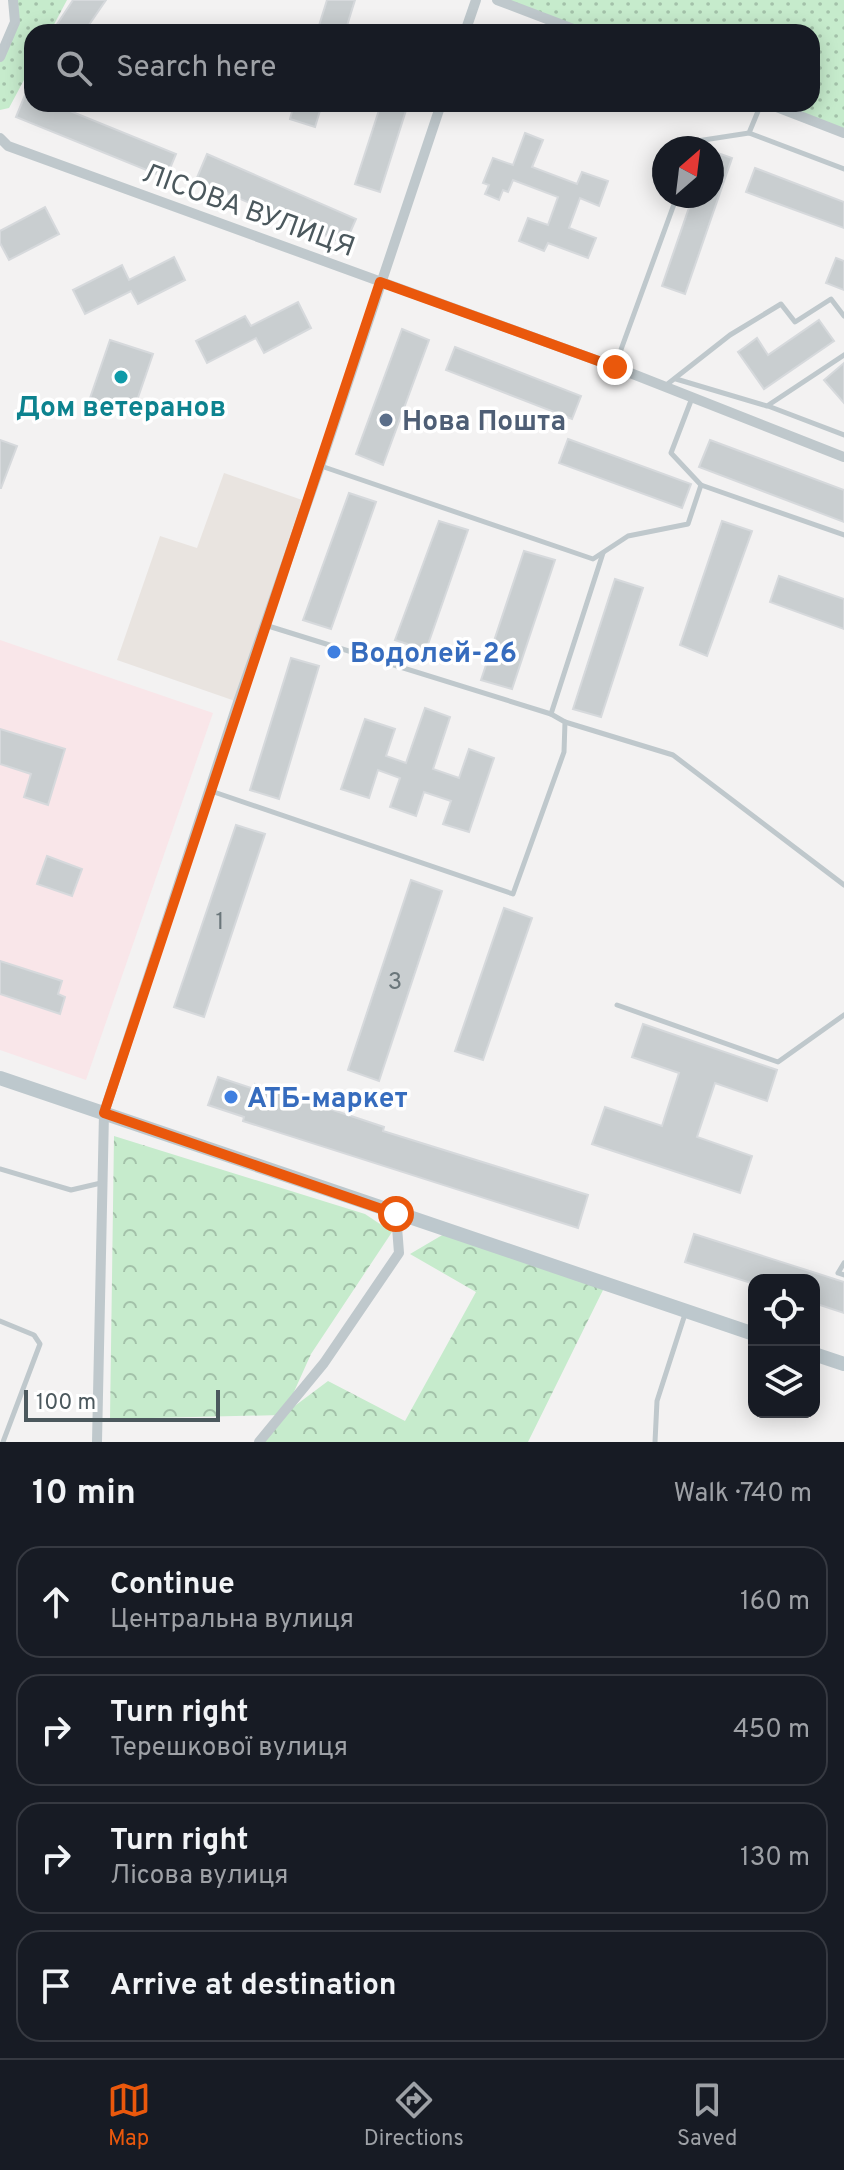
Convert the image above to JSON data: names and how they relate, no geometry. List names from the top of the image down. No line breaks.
{"streets":{"street":["ЛІСОВА ВУЛИЦЯ"]},"places":["Дом ветеранов","Нова Пошта","Водолей-26","АТБ-маркет"],"house_numbers":["1","3"],"scale_bar":"100 m","north":"top right","page":{"search":"Search here","scale":"100 m","heading":["10 min","Walk · 740 m"],"list":[["Continue","Центральна вулиця","160 m"],["Turn right","Терешкової вулиця","450 m"],["Turn right","Лісова вулиця","130 m"],"Arrive at destination"],"nav":["Map","Directions","Saved"]}}
